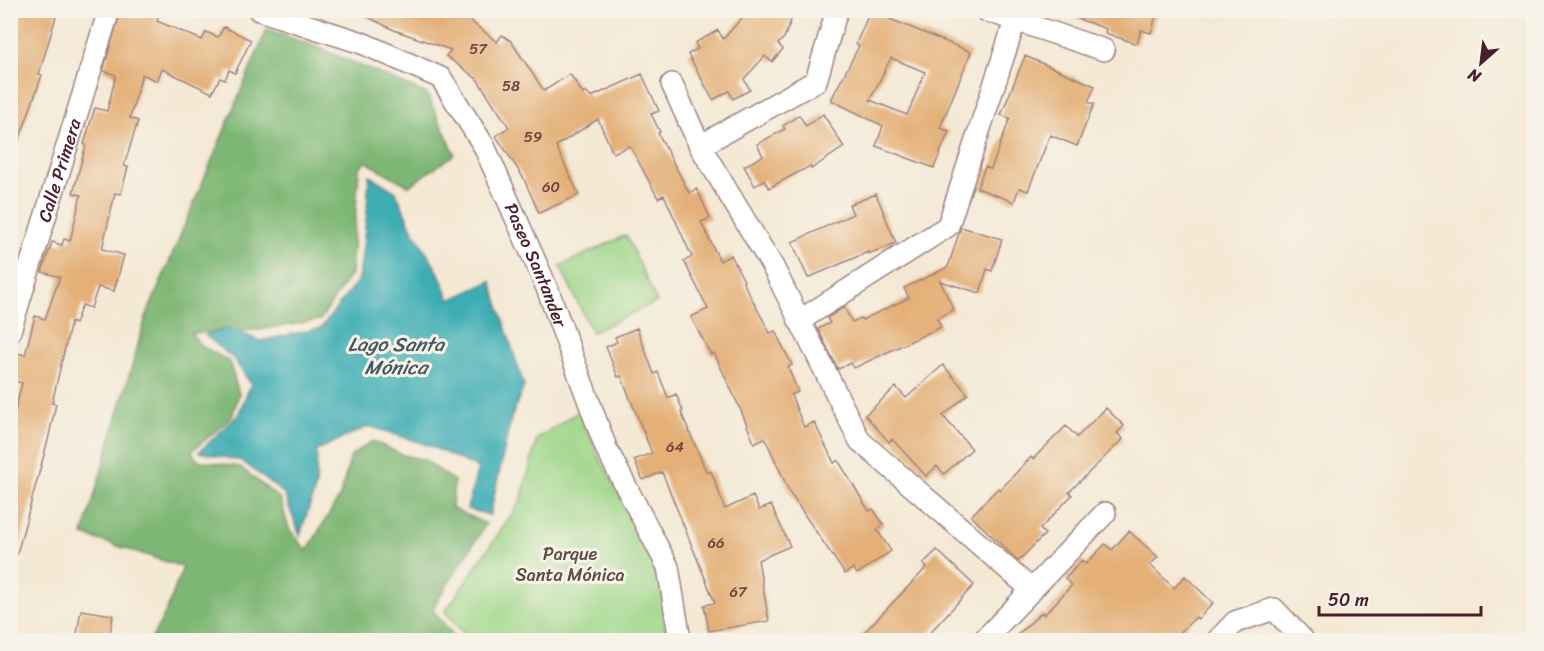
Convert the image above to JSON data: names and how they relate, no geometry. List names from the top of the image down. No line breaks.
{"streets":{"street":["Calle Primera","Paseo Santander"]},"water":["Lago Santa Mónica"],"parks":["Parque Santa Mónica"],"house_numbers":["57","58","59","60","64","66","67"],"scale_bar":"50 m","north":"bottom left"}
